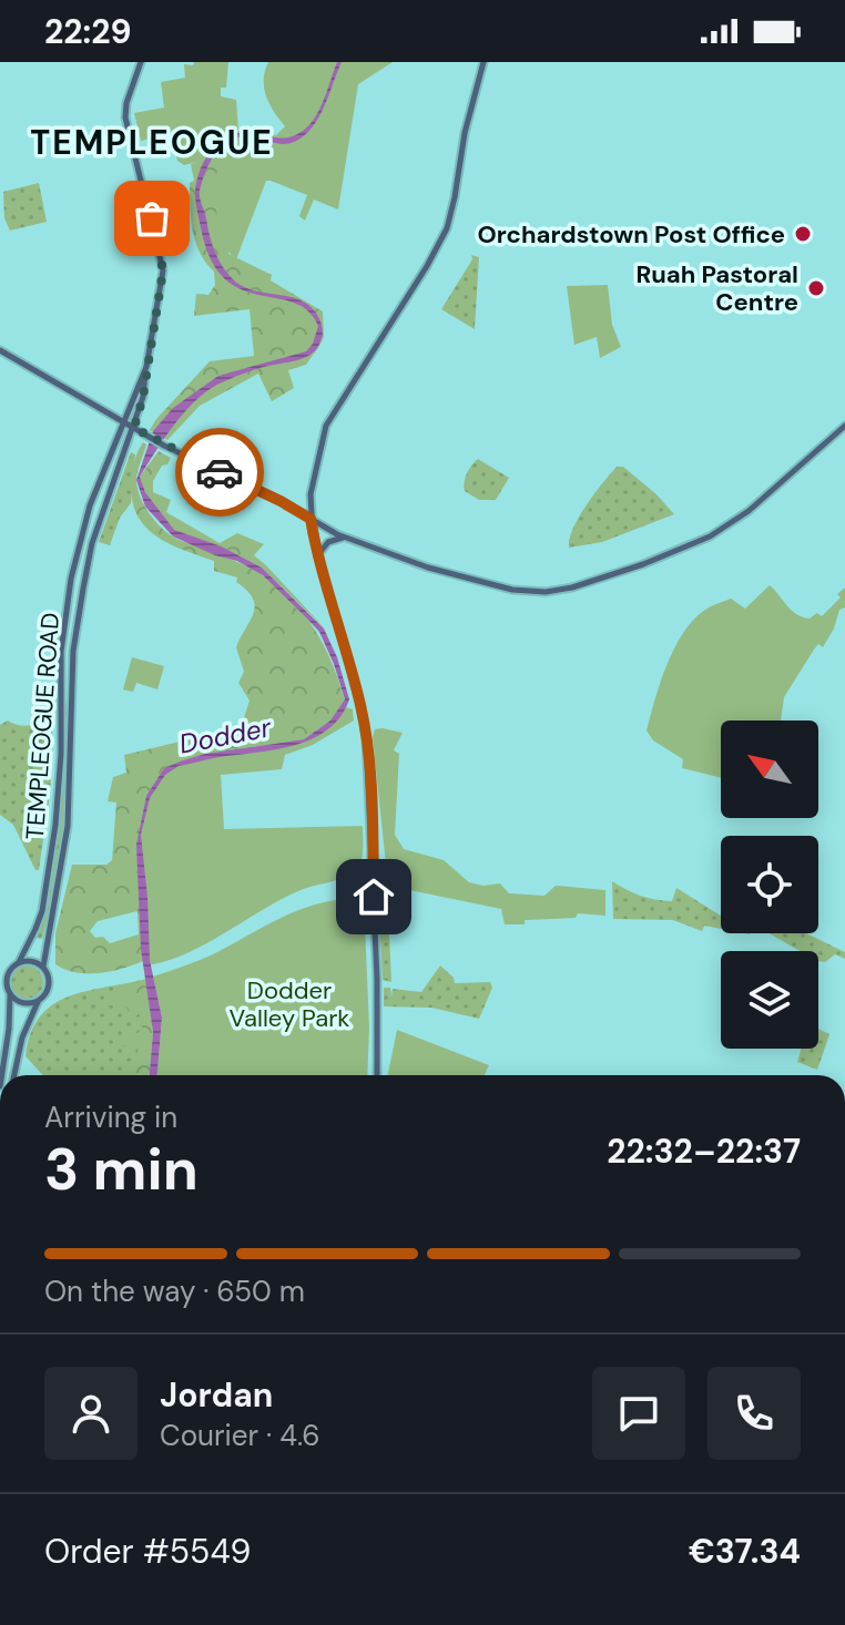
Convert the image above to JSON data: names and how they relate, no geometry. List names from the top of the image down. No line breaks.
{"streets":{"main road":["TEMPLEOGUE ROAD"]},"districts":["TEMPLEOGUE"],"water":["Dodder"],"parks":["Dodder Valley Park"],"places":["Orchardstown Post Office","Ruah Pastoral Centre"],"north":"top left","page":{"status":"22:29","heading":["3 min","Arriving in","22:32–22:37"],"panel":["Jordan","Courier · 4.6","Order #5549","€37.34"],"bar":"On the way · 650 m"}}
